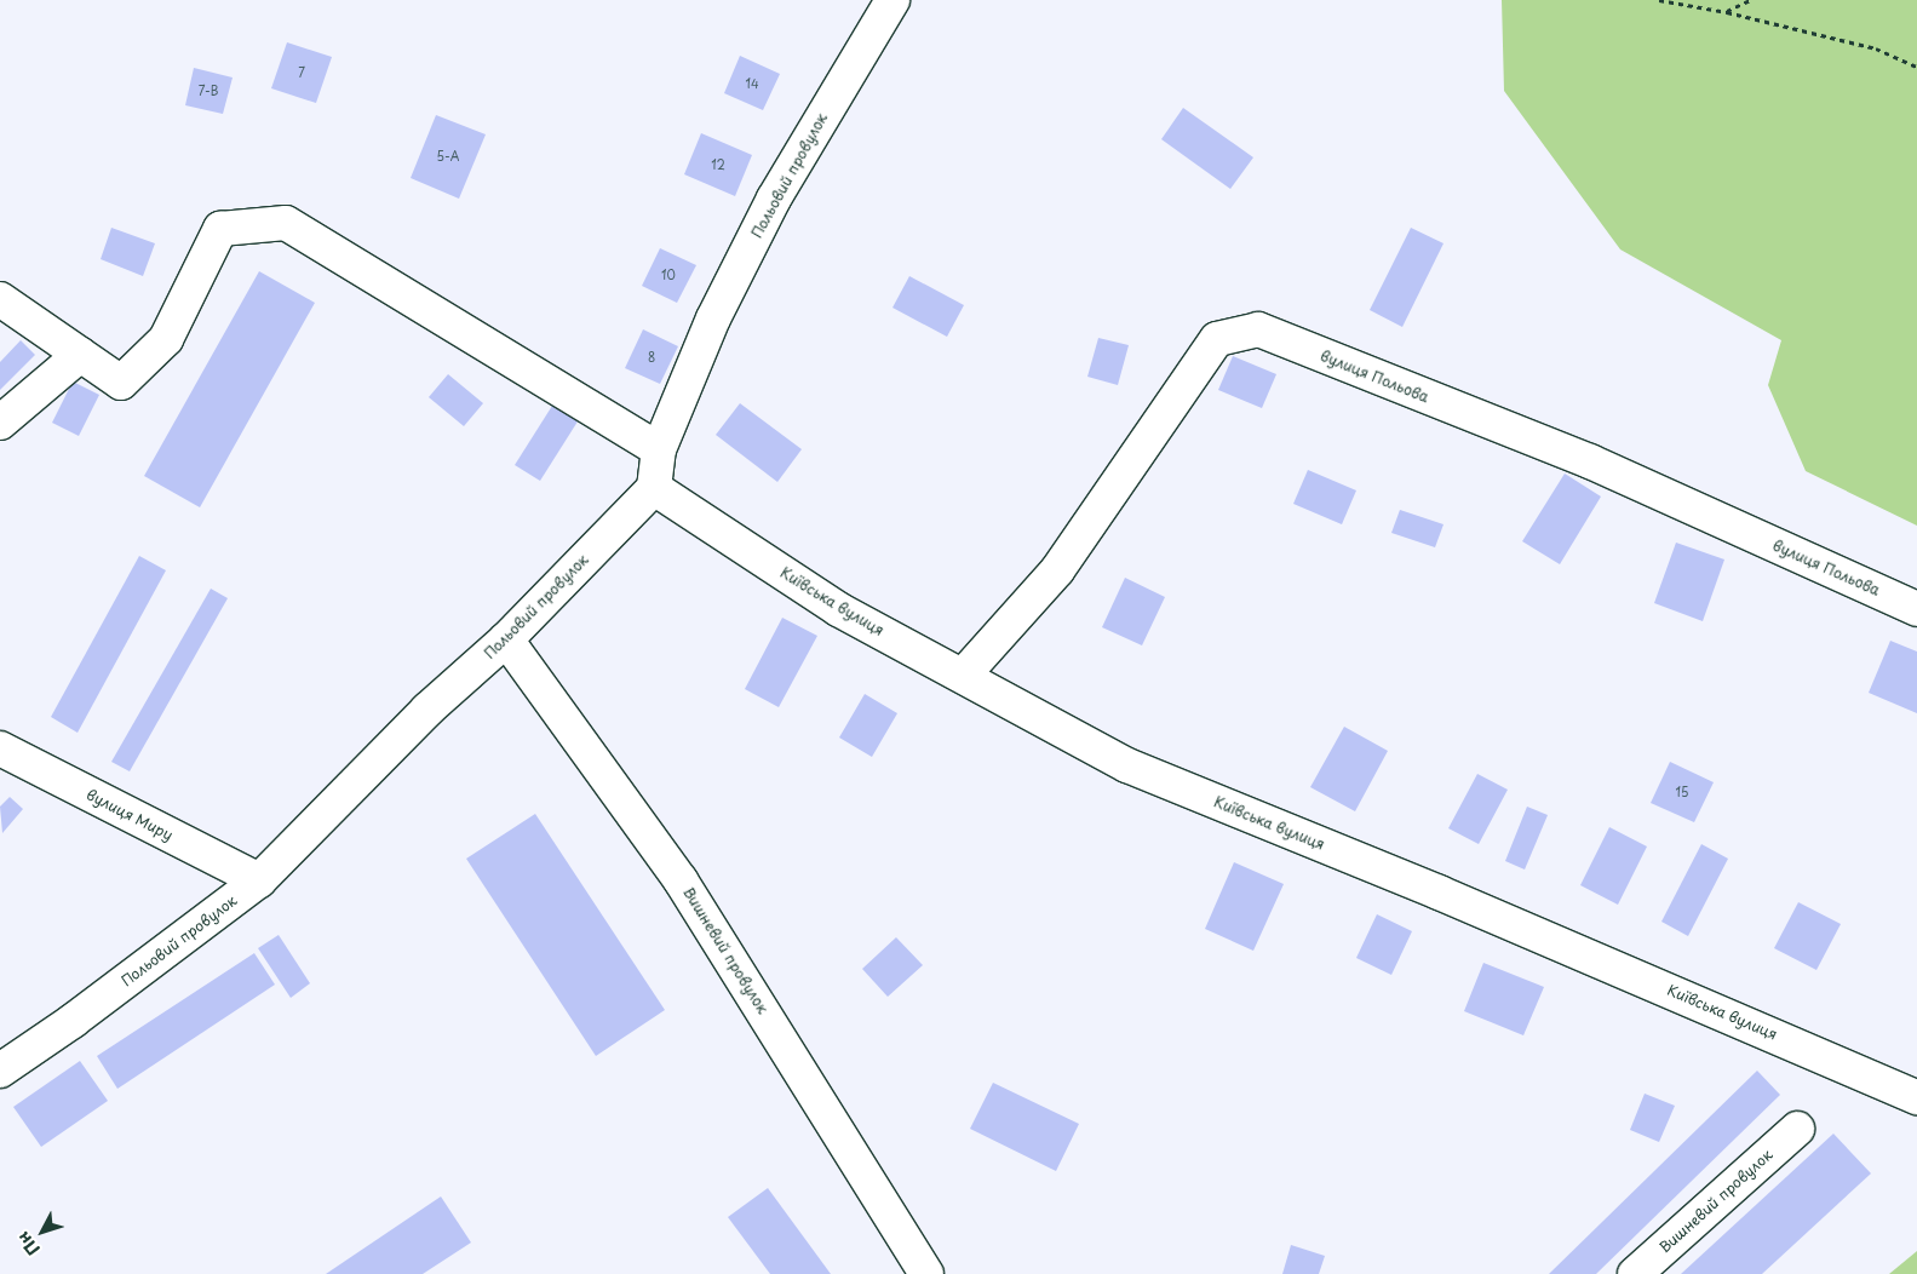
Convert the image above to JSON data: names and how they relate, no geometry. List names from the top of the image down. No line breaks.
{"streets":{"street":["Польовий провулок","вулиця Польова","Київська вулиця","вулиця Миру","Вишневий провулок"]},"crossings":[["Польовий провулок","Київська вулиця"],["Польовий провулок","вулиця Миру"],["Польовий провулок","Вишневий провулок"],["вулиця Польова","Київська вулиця"]],"house_numbers":["7","14","7-В","5-А","12","10","8","15"],"north":"bottom left"}
